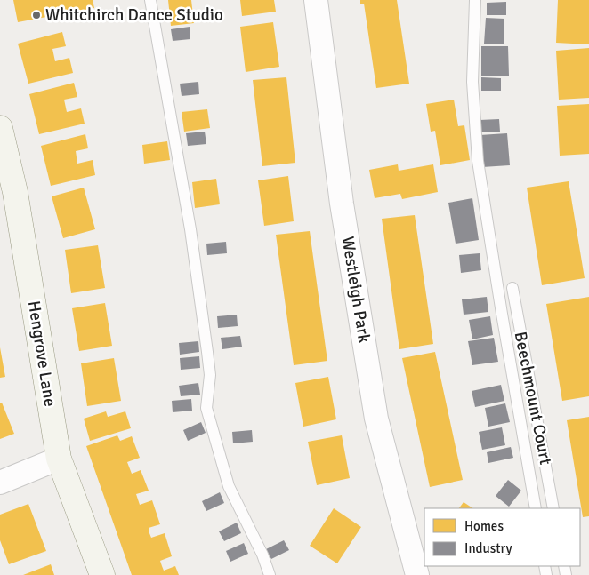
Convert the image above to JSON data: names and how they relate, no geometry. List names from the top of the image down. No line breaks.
{"streets":{"street":["Westleigh Park","Hengrove Lane"],"lane":["Beechmount Court"]},"places":["Whitchirch Dance Studio"],"legend":["Homes","Industry"]}
